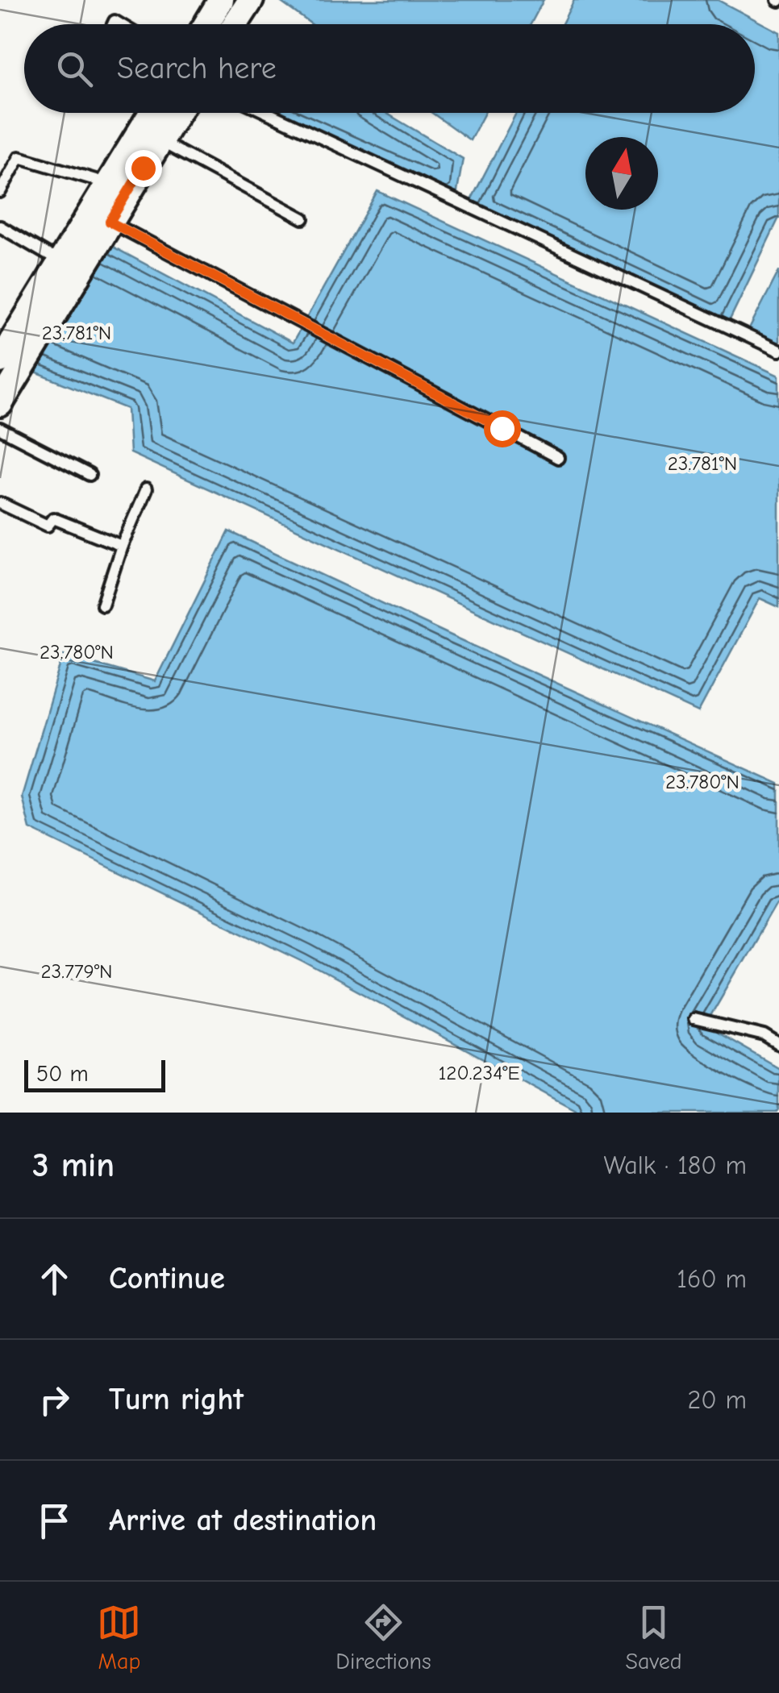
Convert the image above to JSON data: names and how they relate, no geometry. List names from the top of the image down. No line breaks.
{"scale_bar":"50 m","north":"top","page":{"search":"Search here","scale":"50 m","heading":["3 min","Walk · 180 m"],"list":[["Continue","160 m"],["Turn right","20 m"],"Arrive at destination"],"nav":["Map","Directions","Saved"]},"coordinates":["23.781°N","23.780°N","23.779°N","120.234°E"]}
